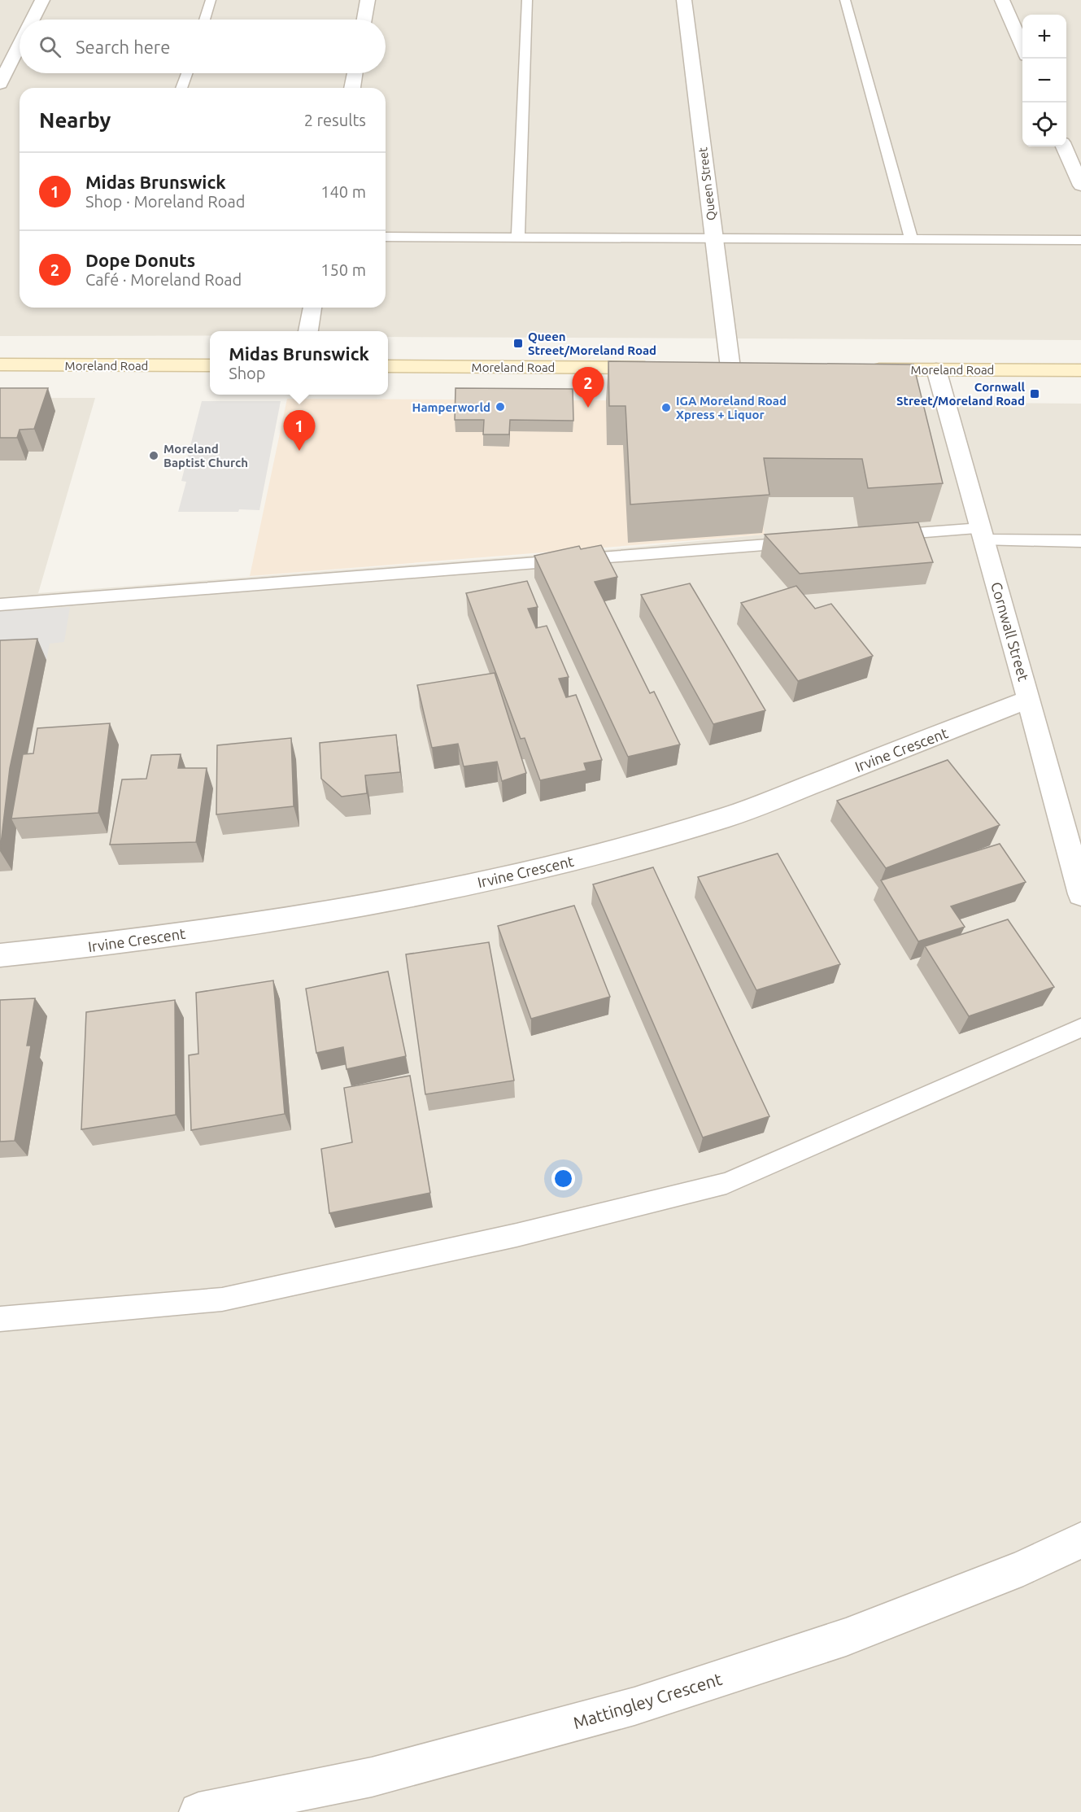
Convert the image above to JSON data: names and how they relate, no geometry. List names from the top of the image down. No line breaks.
{"streets":{"main road":["Moreland Road"],"street":["Queen Street","Cornwall Street","Irvine Crescent","Mattingley Crescent"]},"crossings":[["Moreland Road","Cornwall Street"],["Cornwall Street","Irvine Crescent"]],"places":{"transit":["Queen Street/Moreland Road","Cornwall Street/Moreland Road"],"other":["Hamperworld","IGA Moreland Road Xpress + Liquor","Moreland Baptist Church"]},"page":{"map_buttons":["+","−"],"search":"Search here","heading":["Nearby","2 results"],"list":[{"mark":"1","name":"Midas Brunswick","note":"Shop · Moreland Road","value":"140 m"},{"mark":"2","name":"Dope Donuts","note":"Café · Moreland Road","value":"150 m"}],"popup":["Midas Brunswick","Shop"],"pins":["2","1"]}}
